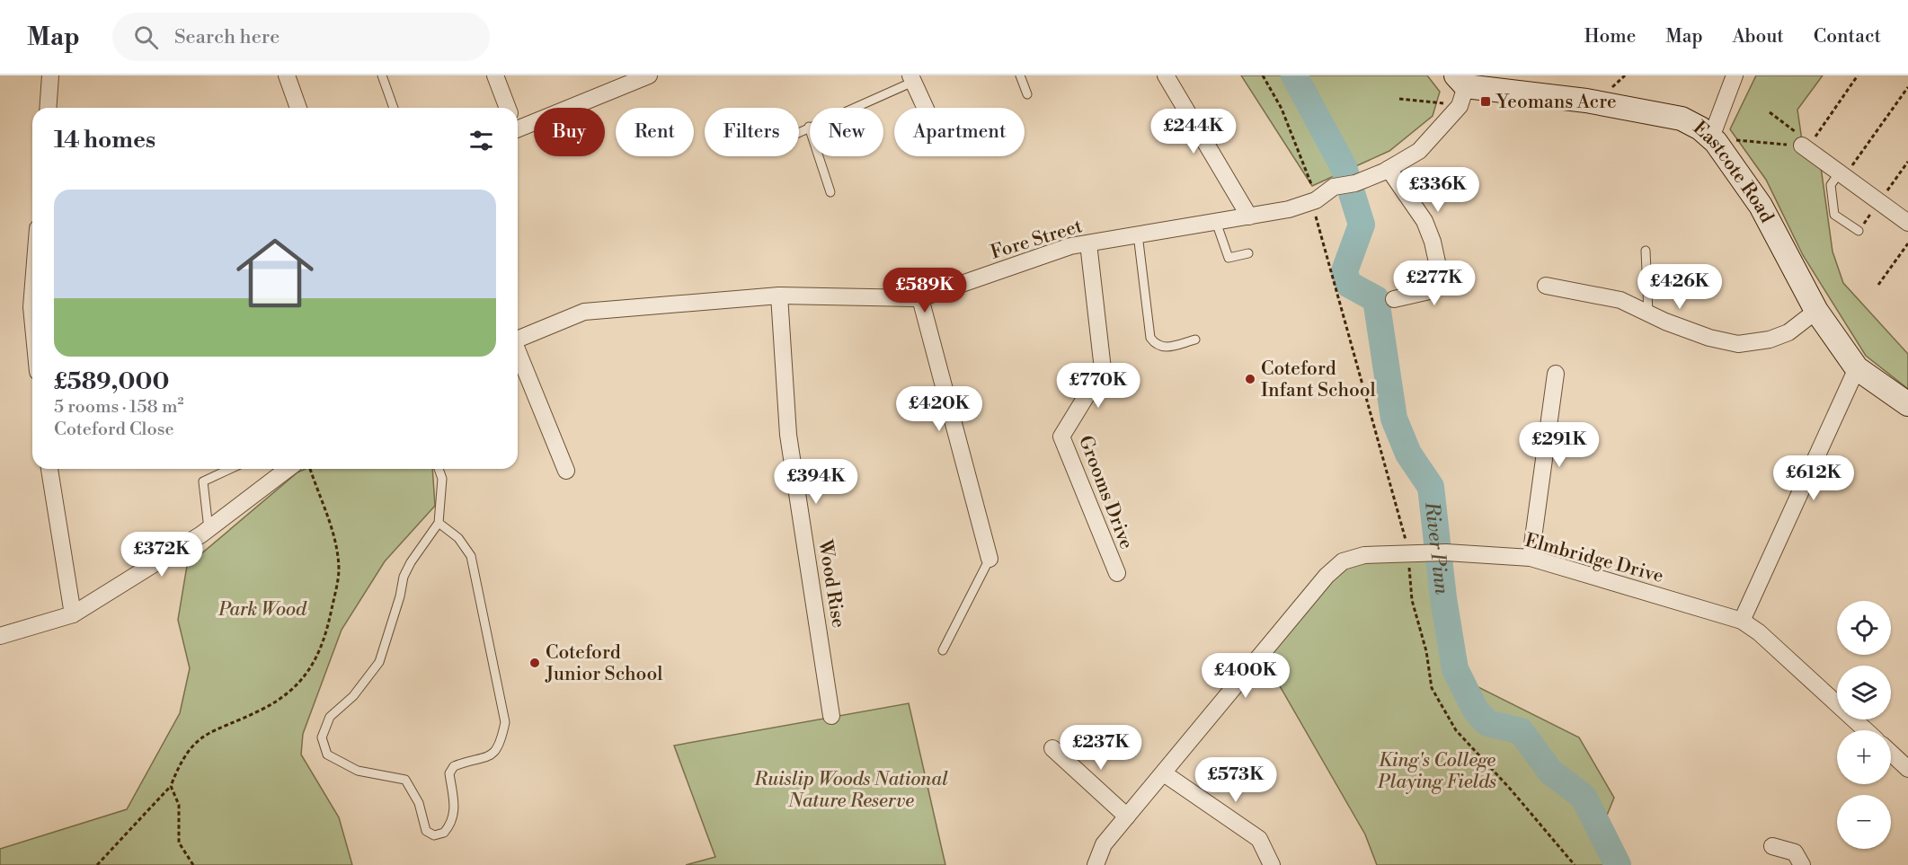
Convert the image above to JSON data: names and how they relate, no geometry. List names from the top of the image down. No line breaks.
{"streets":{"main road":["Eastcote Road"],"street":["Fore Street","Grooms Drive","Elmbridge Drive","Wood Rise"]},"crossings":[["Eastcote Road","Fore Street"],["Fore Street","Grooms Drive"],["Fore Street","Wood Rise"]],"water":["River Pinn"],"parks":["Park Wood","King's College Playing Fields","Ruislip Woods National Nature Reserve"],"places":{"transit":["Yeomans Acre"],"other":["Coteford Infant School","Coteford Junior School"]},"page":{"header":"Map","search":"Search here","nav":["Home","Map","About","Contact"],"chip":["Buy","Rent","Filters","New","Apartment"],"heading":"14 homes","price":["£244K","£336K","£277K","£426K","£589K","£770K","£420K","£291K","£612K","£394K","£372K","£400K","£237K","£573K"],"list":[{"name":"£589,000","note":"5 rooms · 158 m² · Coteford Close"}],"map_buttons":["+","−"]}}
